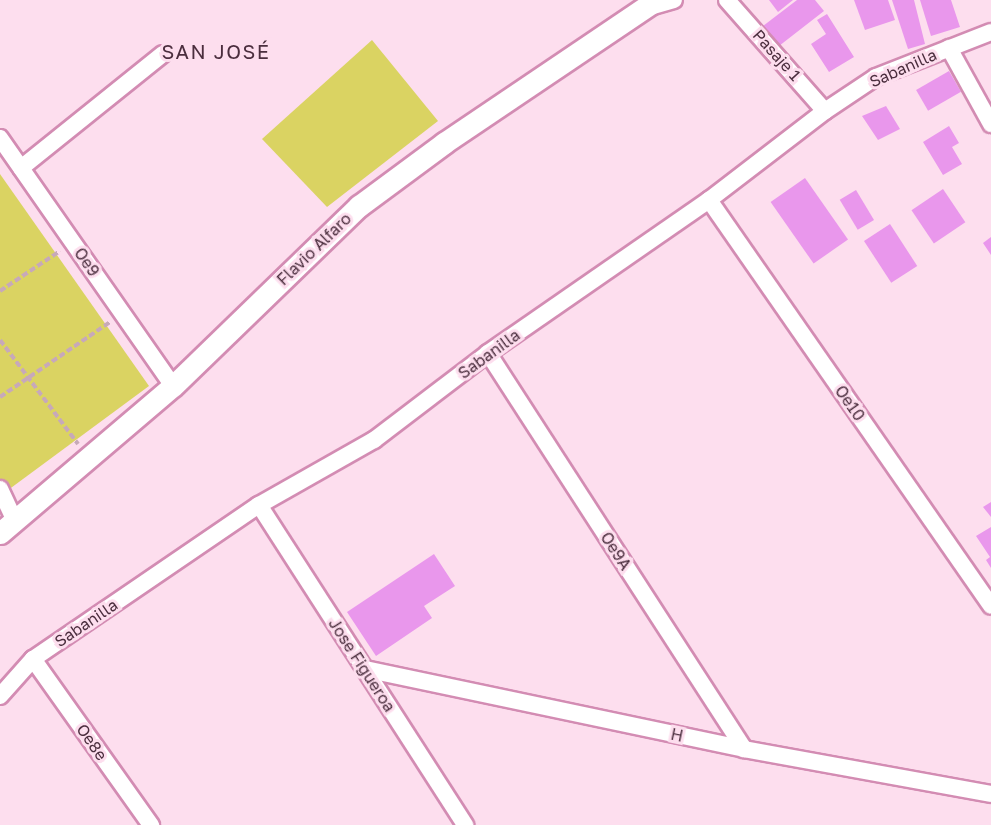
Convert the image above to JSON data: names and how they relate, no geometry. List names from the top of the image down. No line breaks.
{"streets":{"street":["Pasaje 1","Sabanilla","Flavio Alfaro","Oe9","Oe10","Oe9A","Jose Figueroa","H","Oe8e"]},"crossings":[["Pasaje 1","Sabanilla"],["Sabanilla","Oe10"],["Sabanilla","Oe9A"],["Sabanilla","Jose Figueroa"],["Sabanilla","Oe8e"],["Flavio Alfaro","Oe9"],["Oe9A","H"],["Jose Figueroa","H"]],"districts":["SAN JOSÉ"]}
